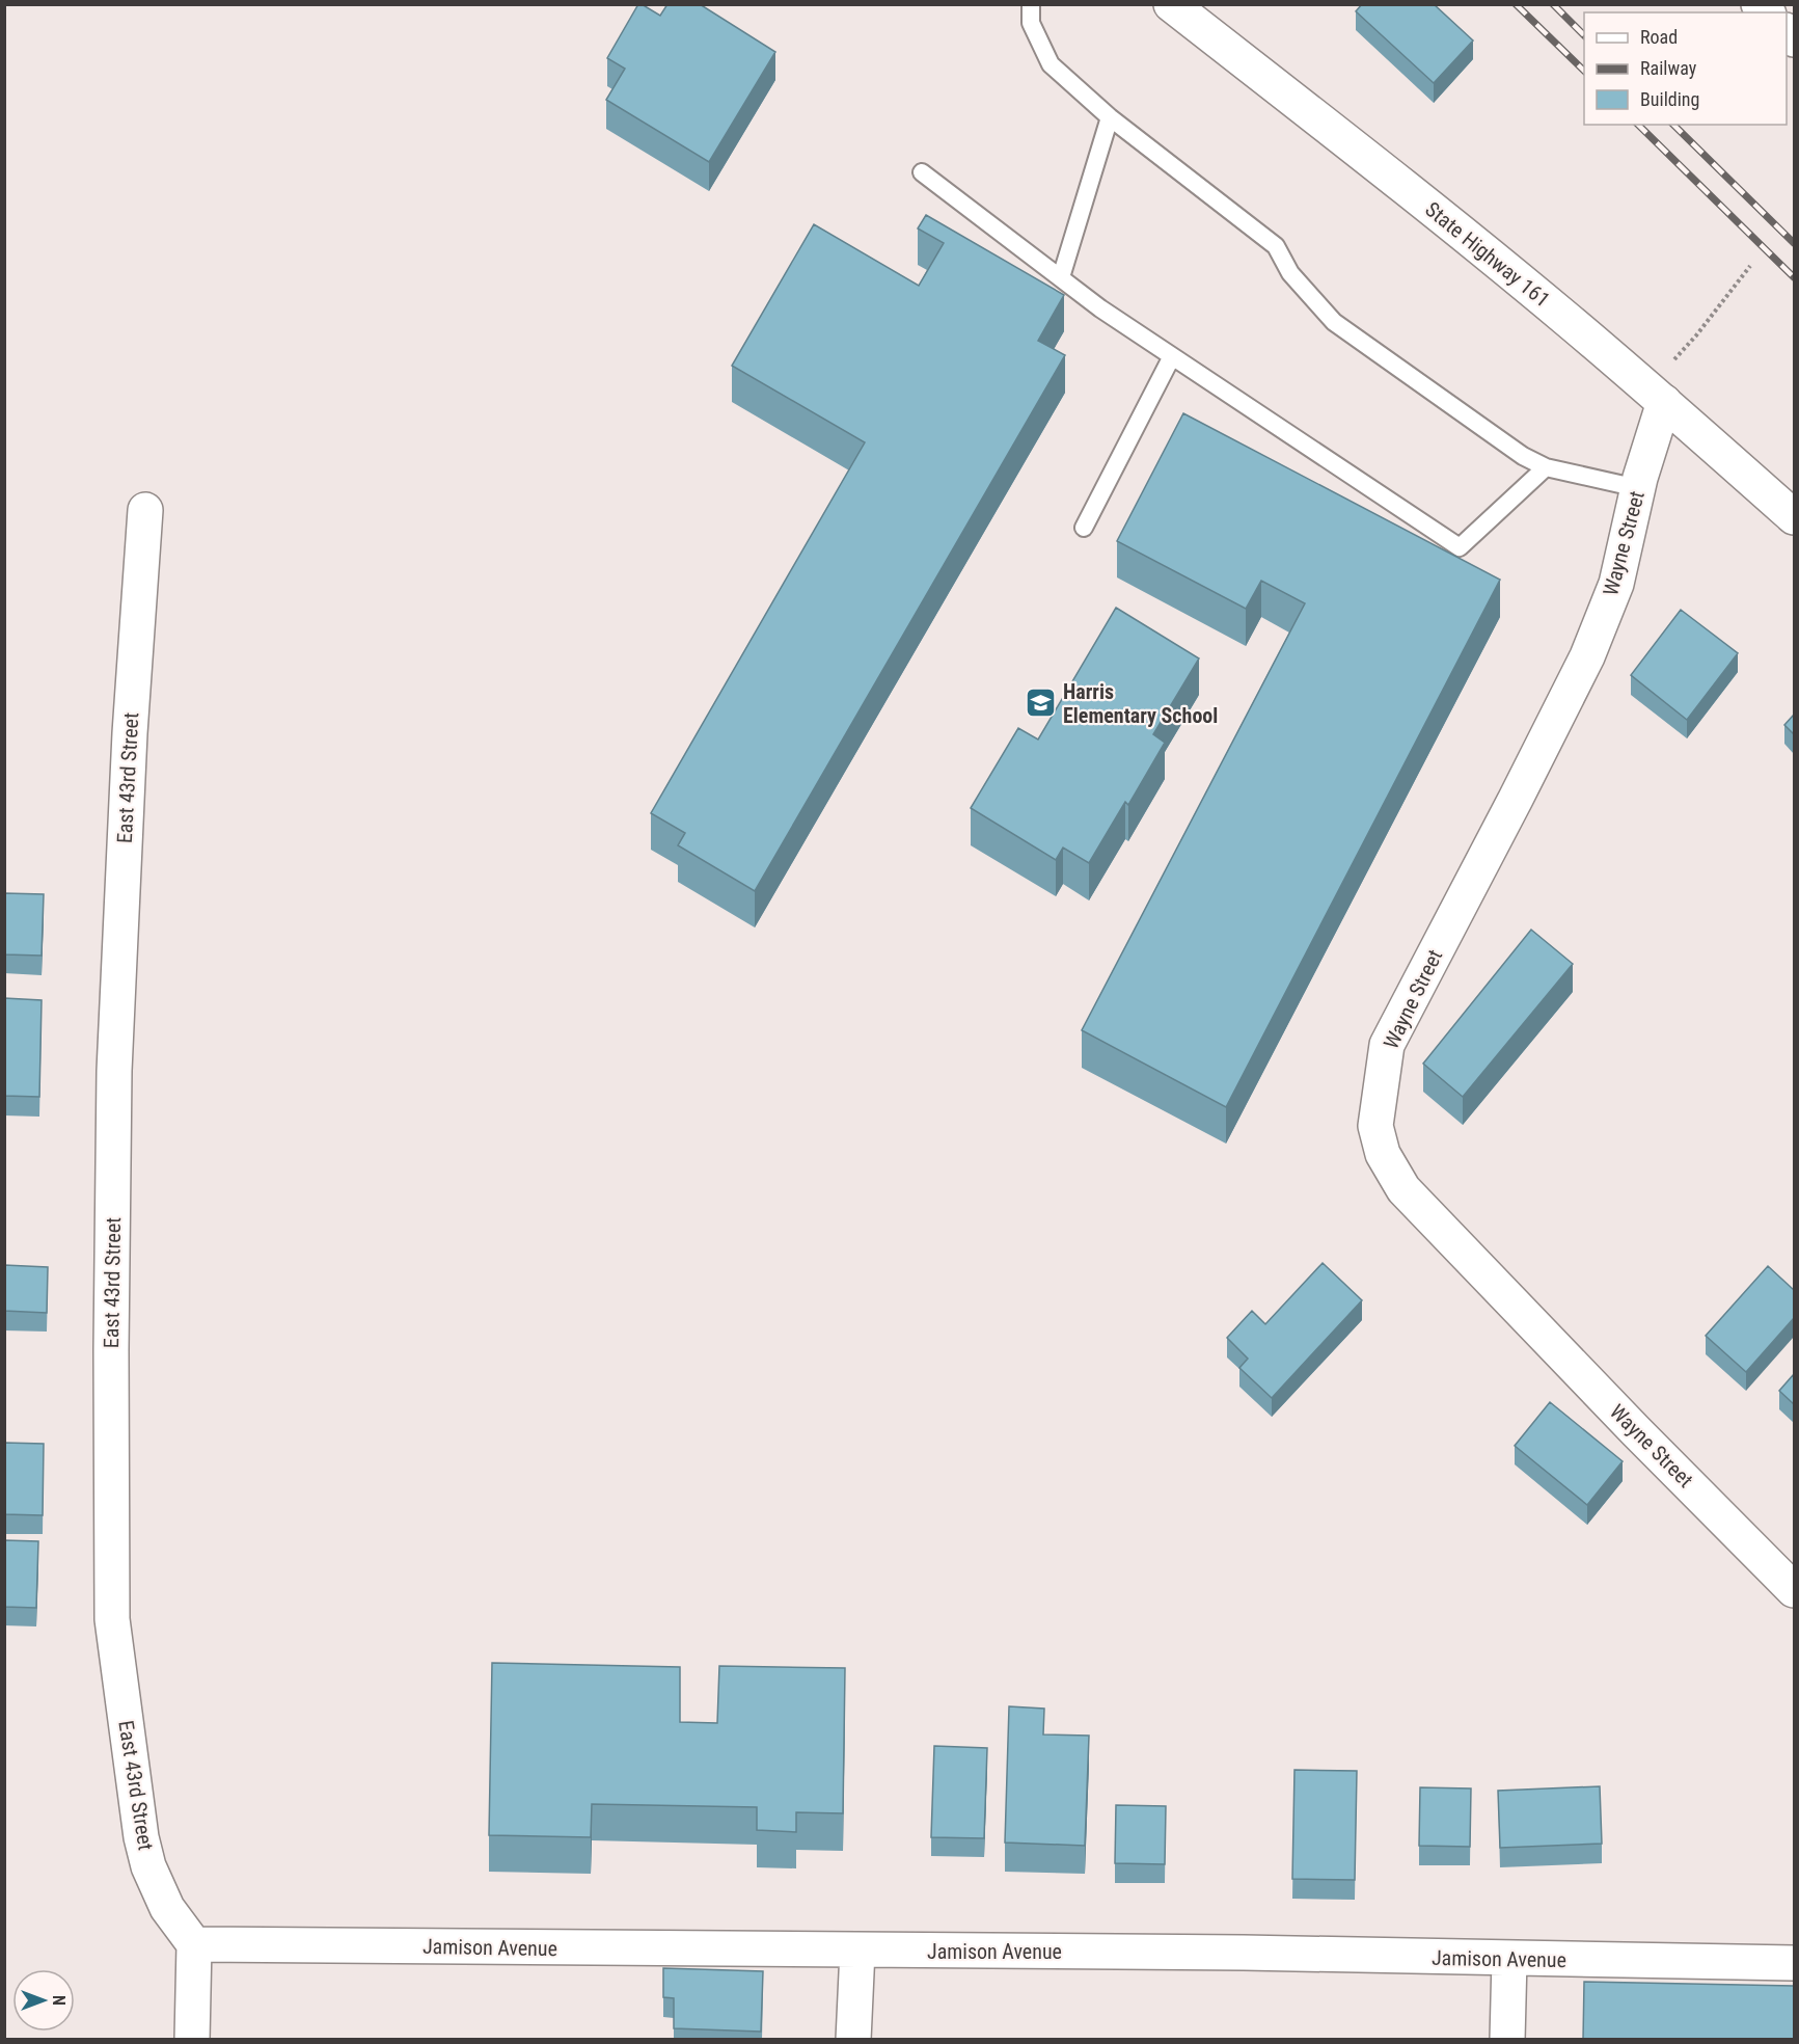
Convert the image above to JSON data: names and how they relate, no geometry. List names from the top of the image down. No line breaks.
{"streets":{"street":["State Highway 161","Wayne Street","East 43rd Street","Jamison Avenue"]},"crossings":[["State Highway 161","Wayne Street"],["East 43rd Street","Jamison Avenue"]],"places":{"school or university":["Harris Elementary School"]},"legend":["Road","Railway","Building"],"north":"right"}
